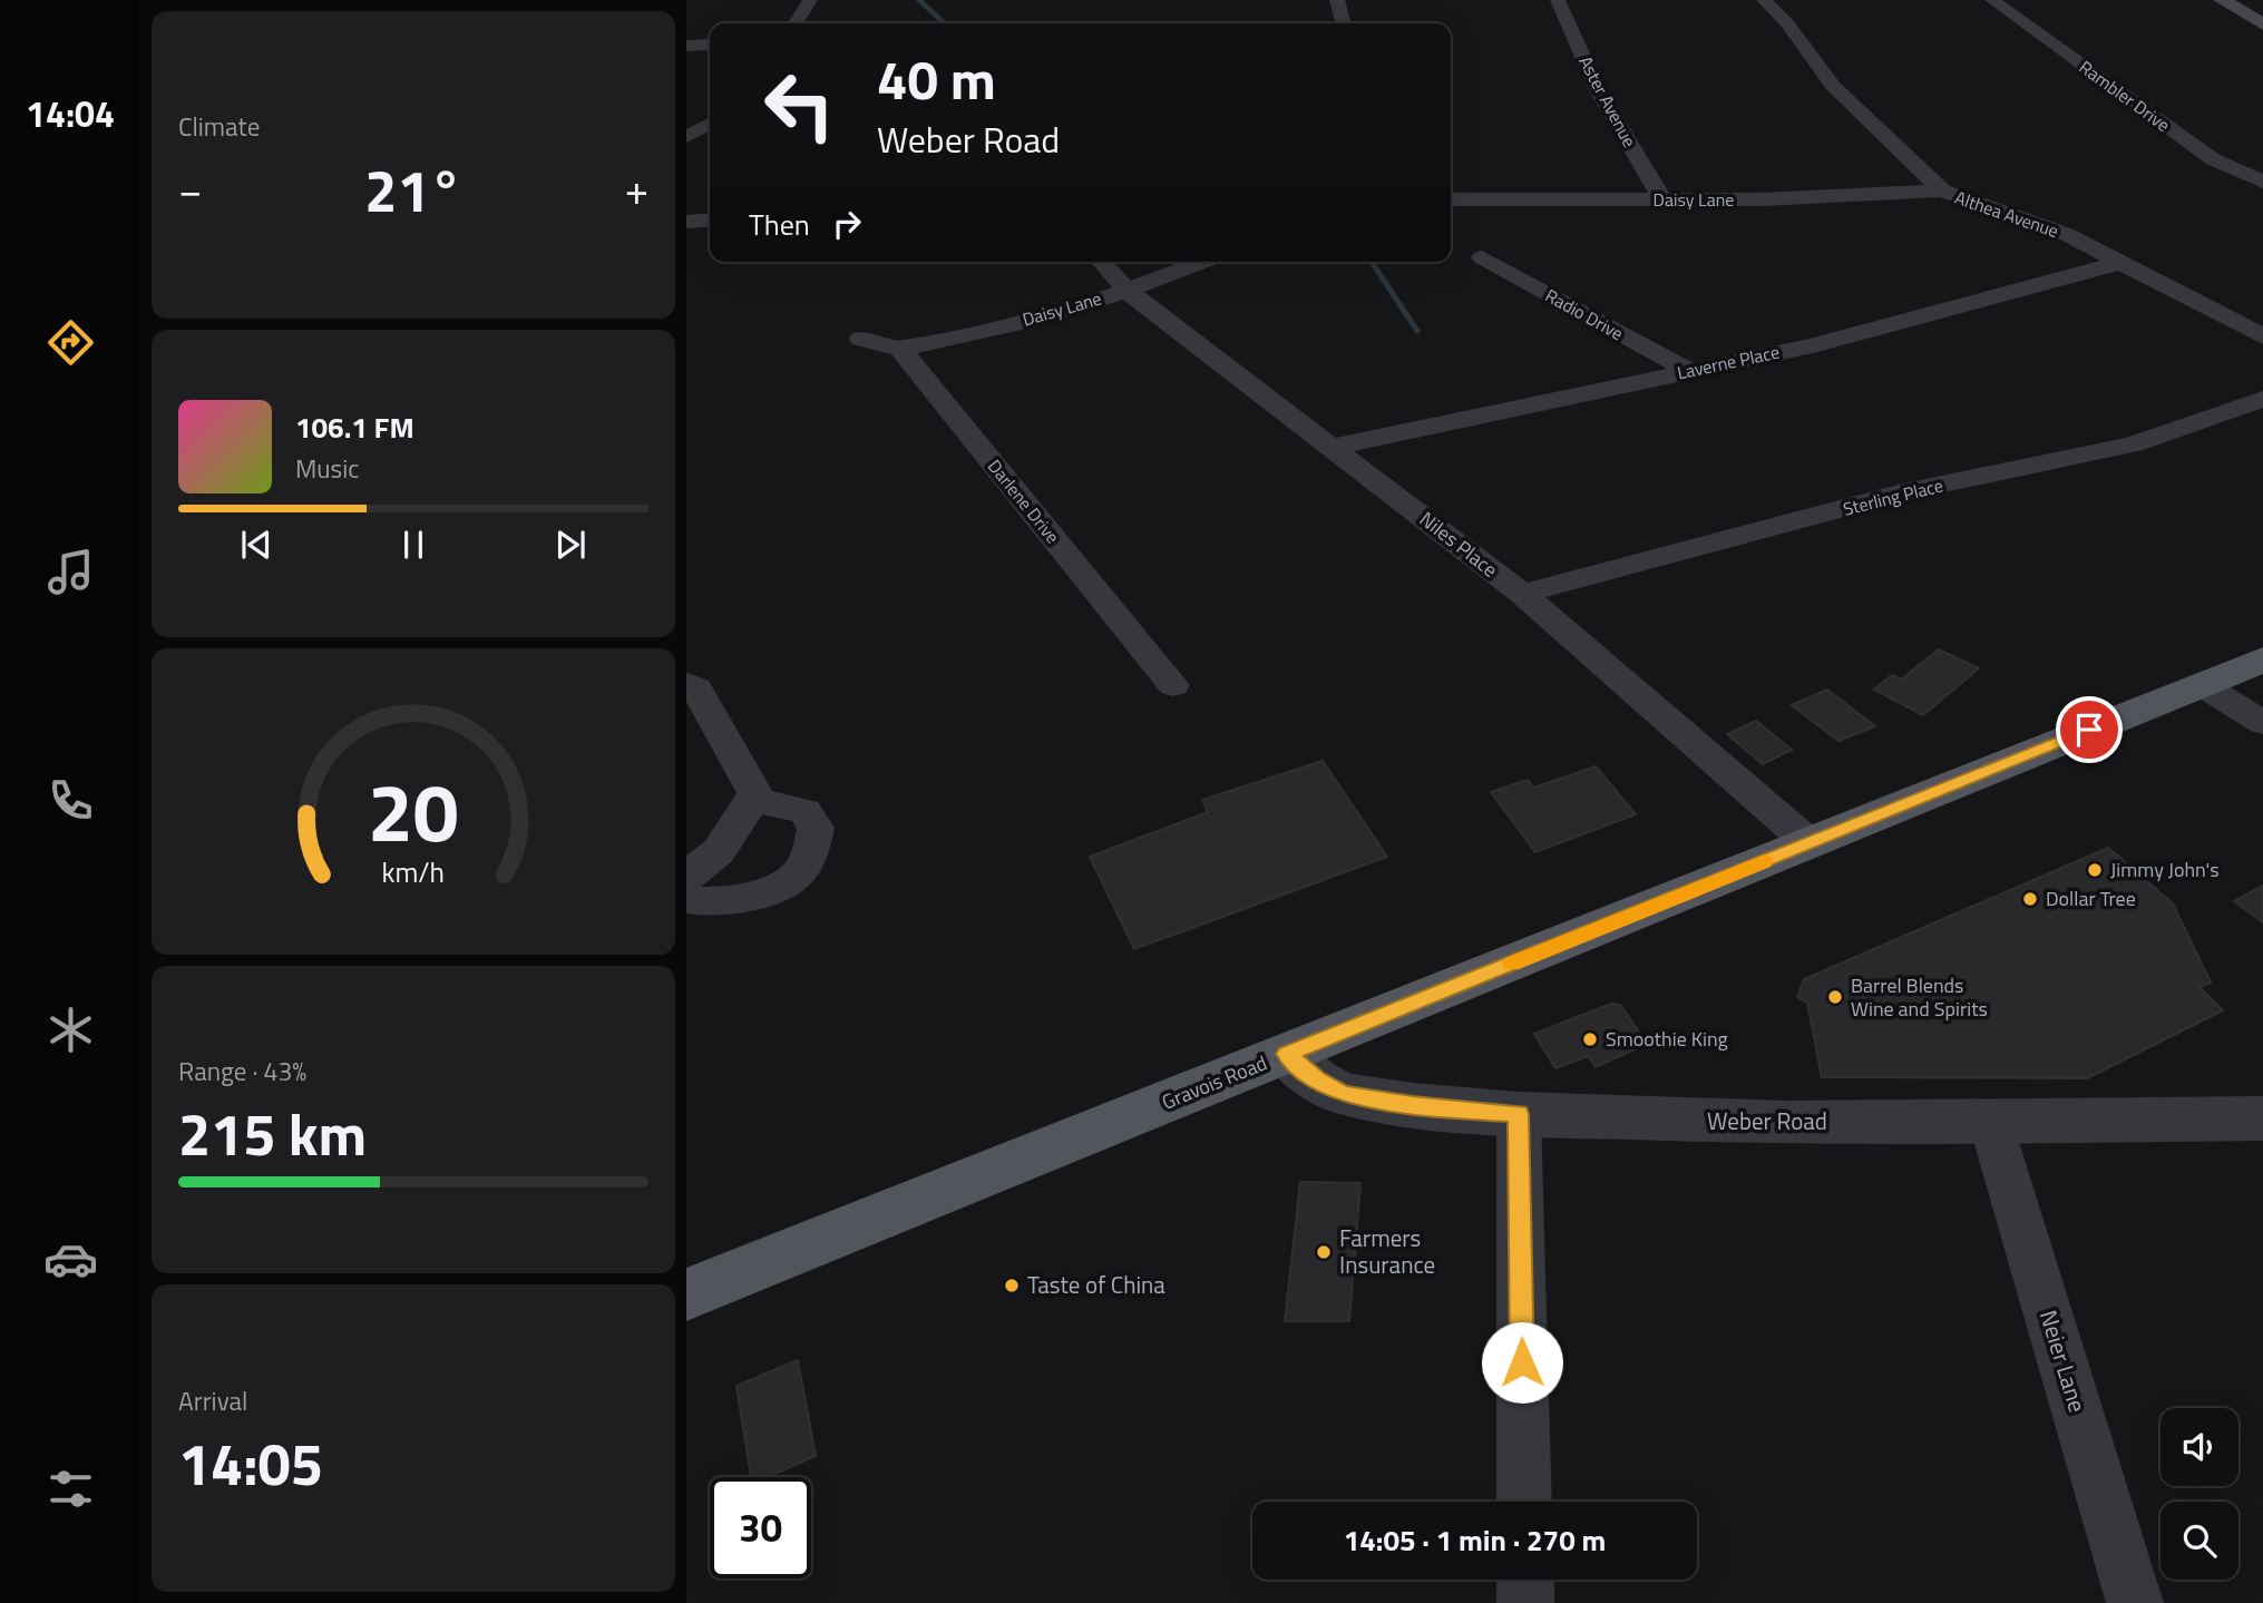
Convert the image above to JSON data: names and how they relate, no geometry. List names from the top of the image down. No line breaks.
{"streets":{"main road":["Gravois Road"],"street":["Rambler Drive","Aster Avenue","Daisy Lane","Althea Avenue","Radio Drive","Laverne Place","Sterling Place","Darlene Drive","Niles Place","Weber Road","Neier Lane"]},"crossings":[["Aster Avenue","Daisy Lane"],["Daisy Lane","Althea Avenue"],["Daisy Lane","Darlene Drive"],["Daisy Lane","Niles Place"],["Althea Avenue","Laverne Place"],["Radio Drive","Laverne Place"],["Laverne Place","Niles Place"],["Sterling Place","Niles Place"],["Niles Place","Gravois Road"],["Gravois Road","Weber Road"],["Weber Road","Neier Lane"]],"places":["Jimmy John's","Dollar Tree","Barrel Blends Wine and Spirits","Smoothie King","Farmers Insurance","Taste of China"],"page":{"tabs":"14:04","tile":["Climate",["Range · 43%","215 km"],["Arrival","14:05"]],"turn":["40 m","Weber Road"],"heat":["−","21°","+"],"then":"Then","song":["106.1 FM","Music"],"limit":"30","trip":"14:05 · 1 min · 270 m","gauge":["20","km/h"]}}
